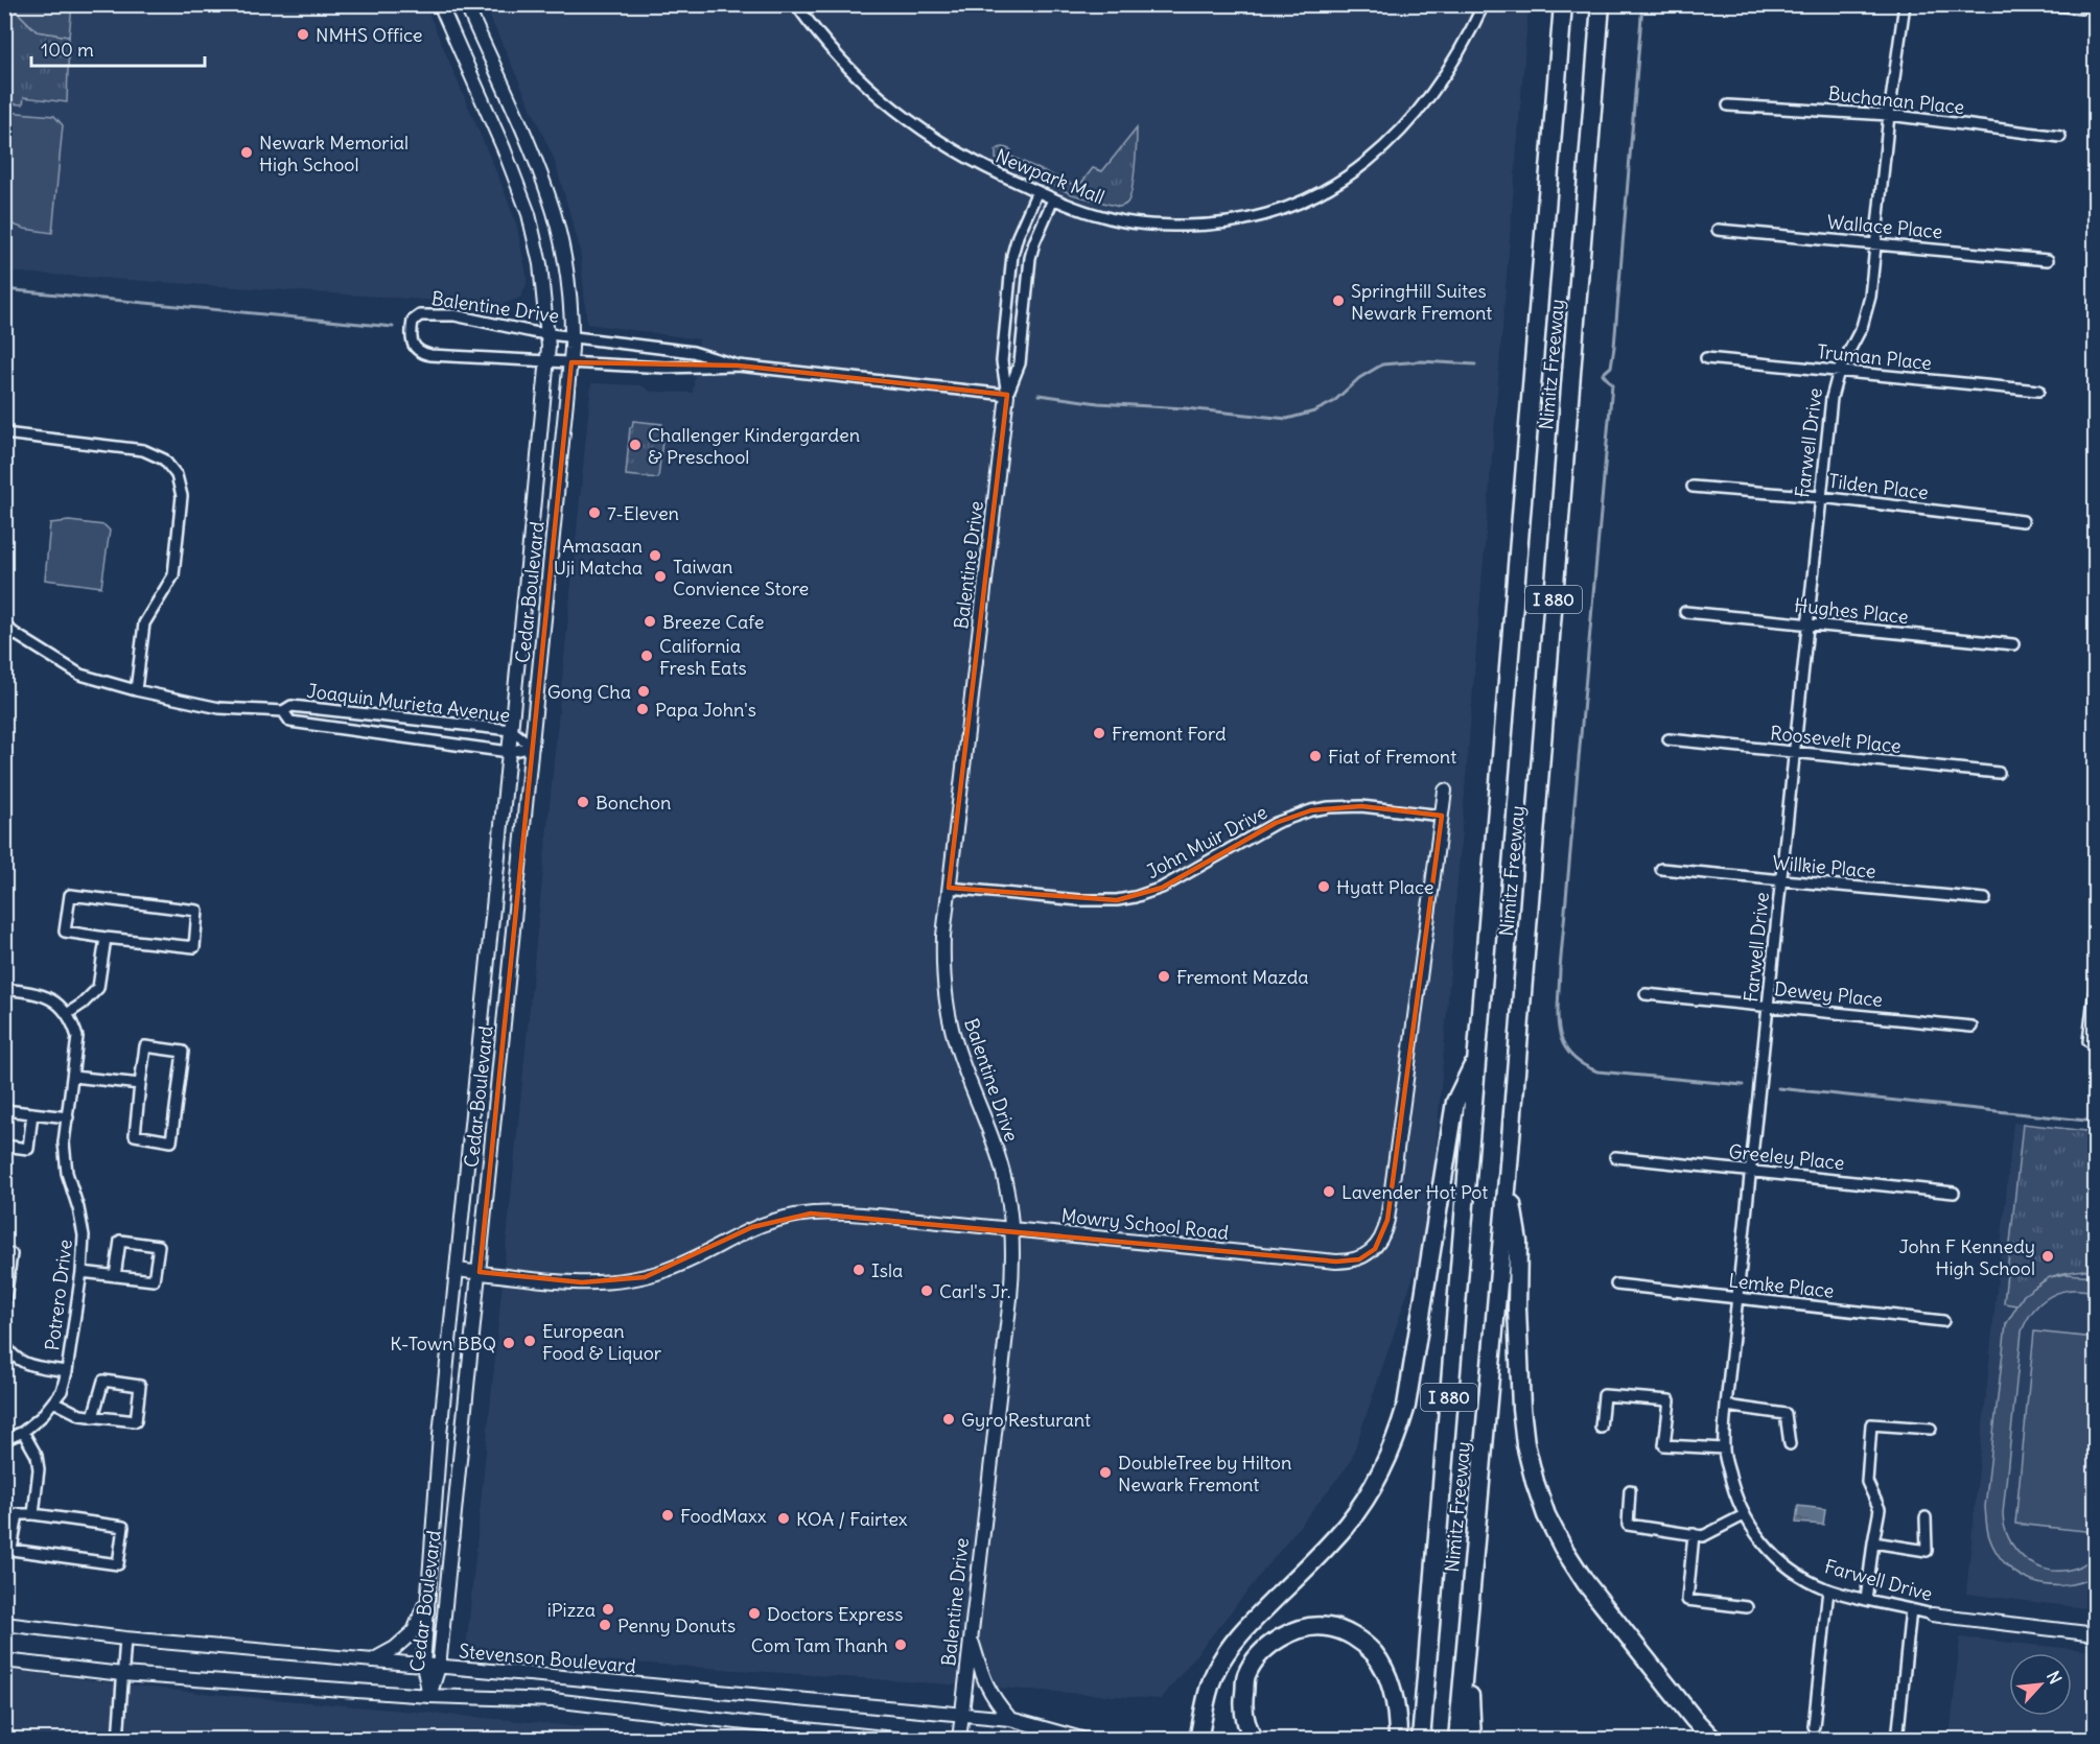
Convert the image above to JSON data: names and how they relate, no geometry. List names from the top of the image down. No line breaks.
{"streets":{"highway":["Nimitz Freeway","I 880"],"main road":["Balentine Drive","Farwell Drive","Cedar Boulevard","Mowry School Road","Stevenson Boulevard"],"street":["Buchanan Place","Newpark Mall","Wallace Place","Truman Place","Tilden Place","Hughes Place","Joaquin Murieta Avenue","Roosevelt Place","John Muir Drive","Willkie Place","Dewey Place","Greeley Place","Lemke Place","Potrero Drive"]},"crossings":[["Buchanan Place","Farwell Drive"],["Newpark Mall","Balentine Drive"],["Wallace Place","Farwell Drive"],["Balentine Drive","Cedar Boulevard"],["Balentine Drive","John Muir Drive"],["Balentine Drive","Mowry School Road"],["Balentine Drive","Stevenson Boulevard"],["Truman Place","Farwell Drive"],["Farwell Drive","Tilden Place"],["Farwell Drive","Hughes Place"],["Farwell Drive","Roosevelt Place"],["Farwell Drive","Willkie Place"],["Farwell Drive","Dewey Place"],["Farwell Drive","Greeley Place"],["Farwell Drive","Lemke Place"],["Cedar Boulevard","Joaquin Murieta Avenue"],["Cedar Boulevard","Mowry School Road"],["Cedar Boulevard","Stevenson Boulevard"],["John Muir Drive","Mowry School Road"]],"places":["NMHS Office","Newark Memorial High School","SpringHill Suites Newark Fremont","Challenger Kindergarden & Preschool","7-Eleven","Amasaan Uji Matcha","Taiwan Convience Store","Breeze Cafe","California Fresh Eats","Gong Cha","Papa John's","Fremont Ford","Fiat of Fremont","Bonchon","Hyatt Place","Fremont Mazda","Lavender Hot Pot","John F Kennedy High School","Isla","Carl's Jr.","European Food & Liquor","K-Town BBQ","Gyro Resturant","DoubleTree by Hilton Newark Fremont","FoodMaxx","KOA / Fairtex","iPizza","Doctors Express","Penny Donuts","Com Tam Thanh"],"scale_bar":"100 m","north":"top right"}
